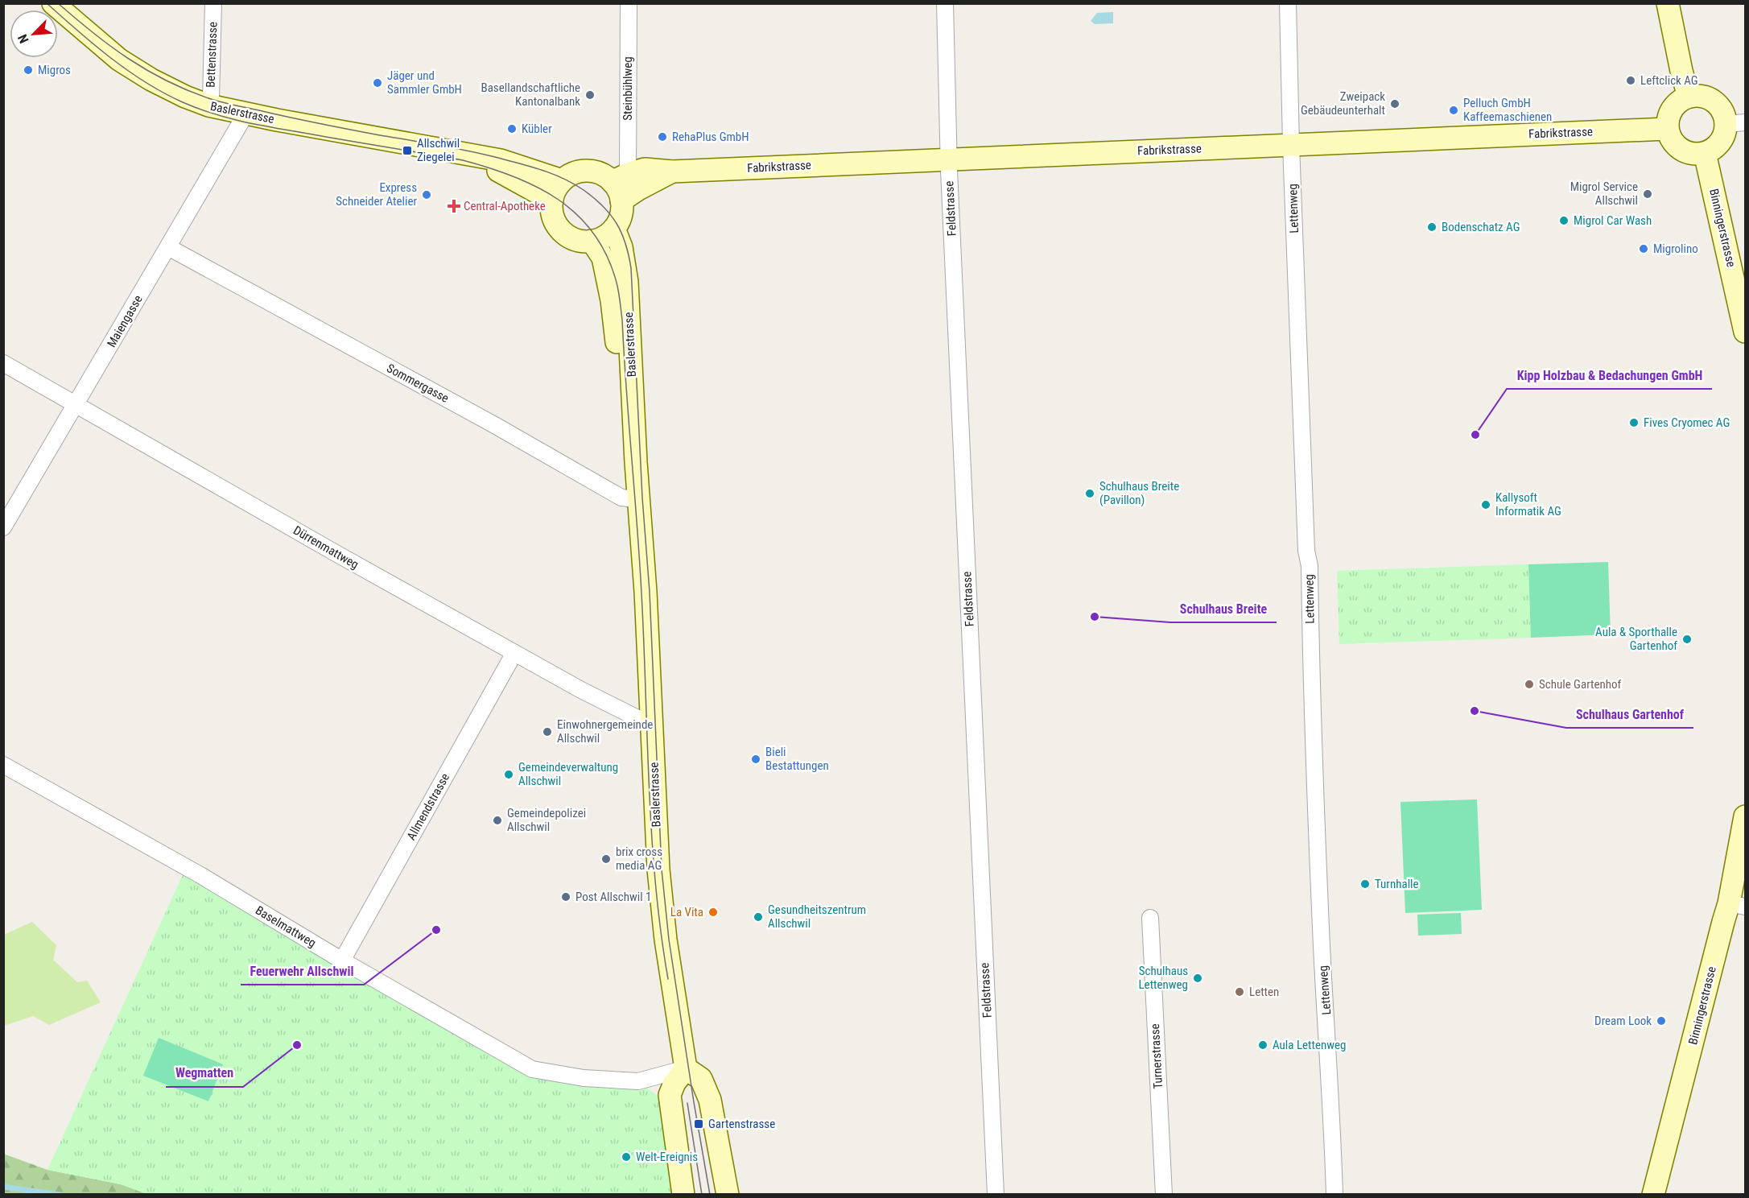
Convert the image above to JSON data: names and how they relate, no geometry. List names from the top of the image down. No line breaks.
{"streets":{"main road":["Baslerstrasse","Fabrikstrasse","Binningerstrasse"],"street":["Bettenstrasse","Steinbühlweg","Feldstrasse","Lettenweg","Maiengasse","Sommergasse","Dürrenmattweg","Allmendstrasse","Baselmattweg","Turnerstrasse"]},"crossings":[["Bettenstrasse","Baslerstrasse"],["Steinbühlweg","Baslerstrasse"],["Steinbühlweg","Fabrikstrasse"],["Baslerstrasse","Fabrikstrasse"],["Baslerstrasse","Maiengasse"],["Baslerstrasse","Sommergasse"],["Baslerstrasse","Dürrenmattweg"],["Baslerstrasse","Baselmattweg"],["Fabrikstrasse","Feldstrasse"],["Fabrikstrasse","Lettenweg"],["Fabrikstrasse","Binningerstrasse"],["Maiengasse","Sommergasse"],["Maiengasse","Dürrenmattweg"],["Dürrenmattweg","Allmendstrasse"],["Allmendstrasse","Baselmattweg"]],"places":{"other":["Migros","Leftclick AG","Jäger und Sammler GmbH","Basellandschaftliche Kantonalbank","Zweipack Gebäudeunterhalt","Pelluch GmbH Kaffeemaschienen","Kübler","RehaPlus GmbH","Migrol Service Allschwil","Express Schneider Atelier","Migrol Car Wash","Bodenschatz AG","Migrolino","Fives Cryomec AG","Kipp Holzbau & Bedachungen GmbH","Schulhaus Breite (Pavillon)","Kallysoft Informatik AG","Schulhaus Breite","Aula & Sporthalle Gartenhof","Schule Gartenhof","Schulhaus Gartenhof","Einwohnergemeinde Allschwil","Bieli Bestattungen","Gemeindeverwaltung Allschwil","Gemeindepolizei Allschwil","brix cross media AG","Turnhalle","Post Allschwil 1","La Vita","Gesundheitszentrum Allschwil","Feuerwehr Allschwil","Schulhaus Lettenweg","Letten","Dream Look","Wegmatten","Aula Lettenweg","Welt-Ereignis"],"transit":["Allschwil Ziegelei","Gartenstrasse"],"health":["Central-Apotheke"]},"north":"bottom left"}
